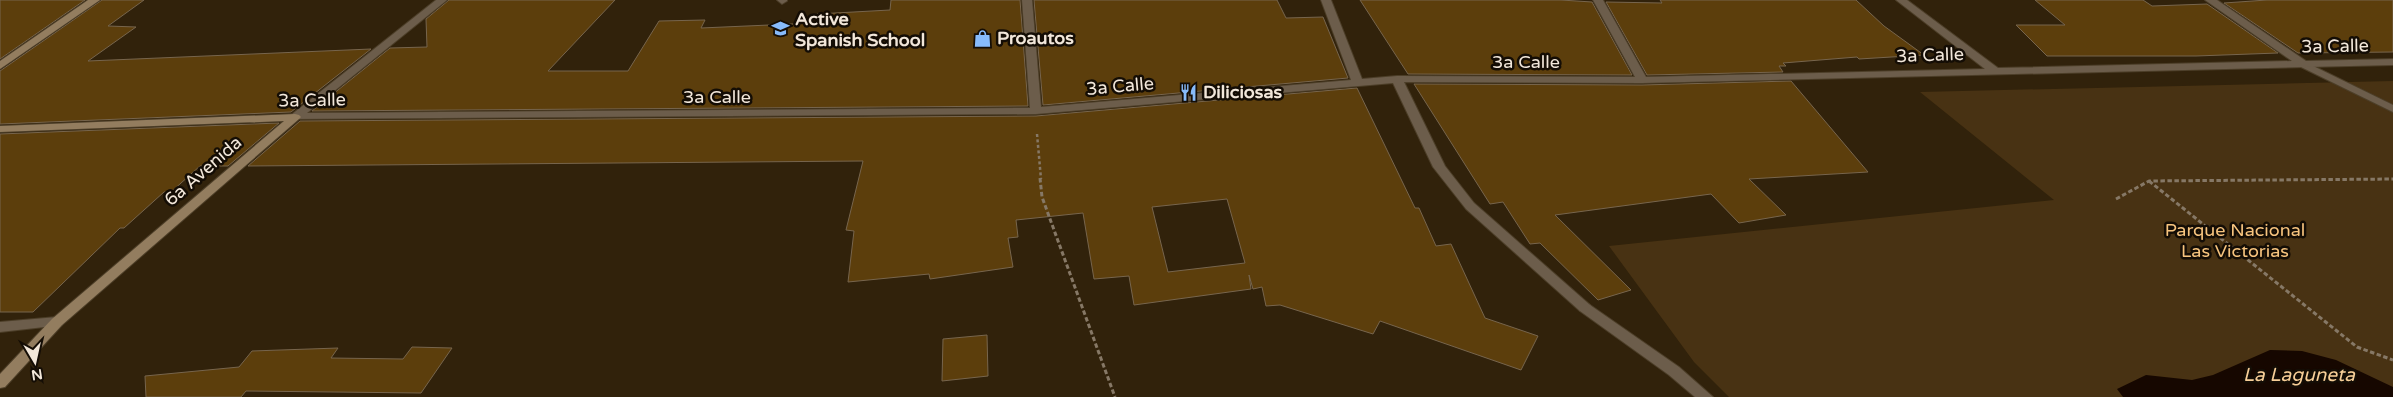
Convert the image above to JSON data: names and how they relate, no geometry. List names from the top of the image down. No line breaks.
{"streets":{"street":["3a Calle","6a Avenida"]},"crossings":[["3a Calle","6a Avenida"]],"water":["La Laguneta"],"parks":["Parque Nacional Las Victorias"],"places":{"school or university":["Active Spanish School"],"shop":["Proautos"],"restaurant":["Diliciosas"]},"north":"bottom"}
